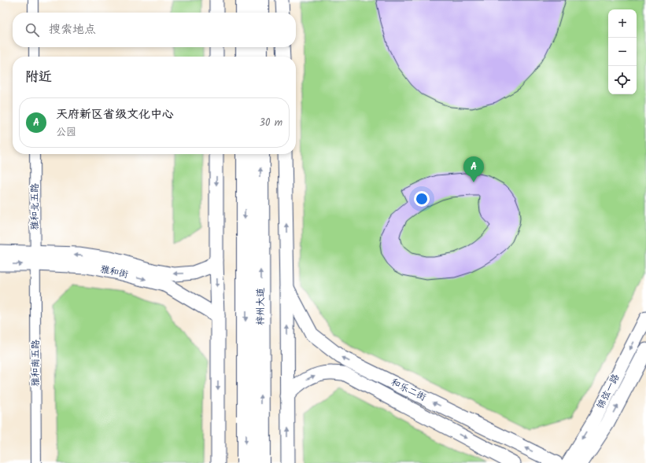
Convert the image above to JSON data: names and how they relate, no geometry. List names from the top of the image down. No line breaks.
{"streets":{"highway":["梓州大道"],"street":["雅和北五路","雅和街","雅和南五路","和乐二街","锦弦一路"]},"crossings":[["雅和北五路","雅和街"],["雅和北五路","雅和南五路"],["雅和街","雅和南五路"]],"page":{"map_buttons":["+","−"],"search":"搜索地点","heading":"附近","list":[{"mark":"A","name":"天府新区省级文化中心","note":"公园","value":"30 m"}],"pins":"A"}}
